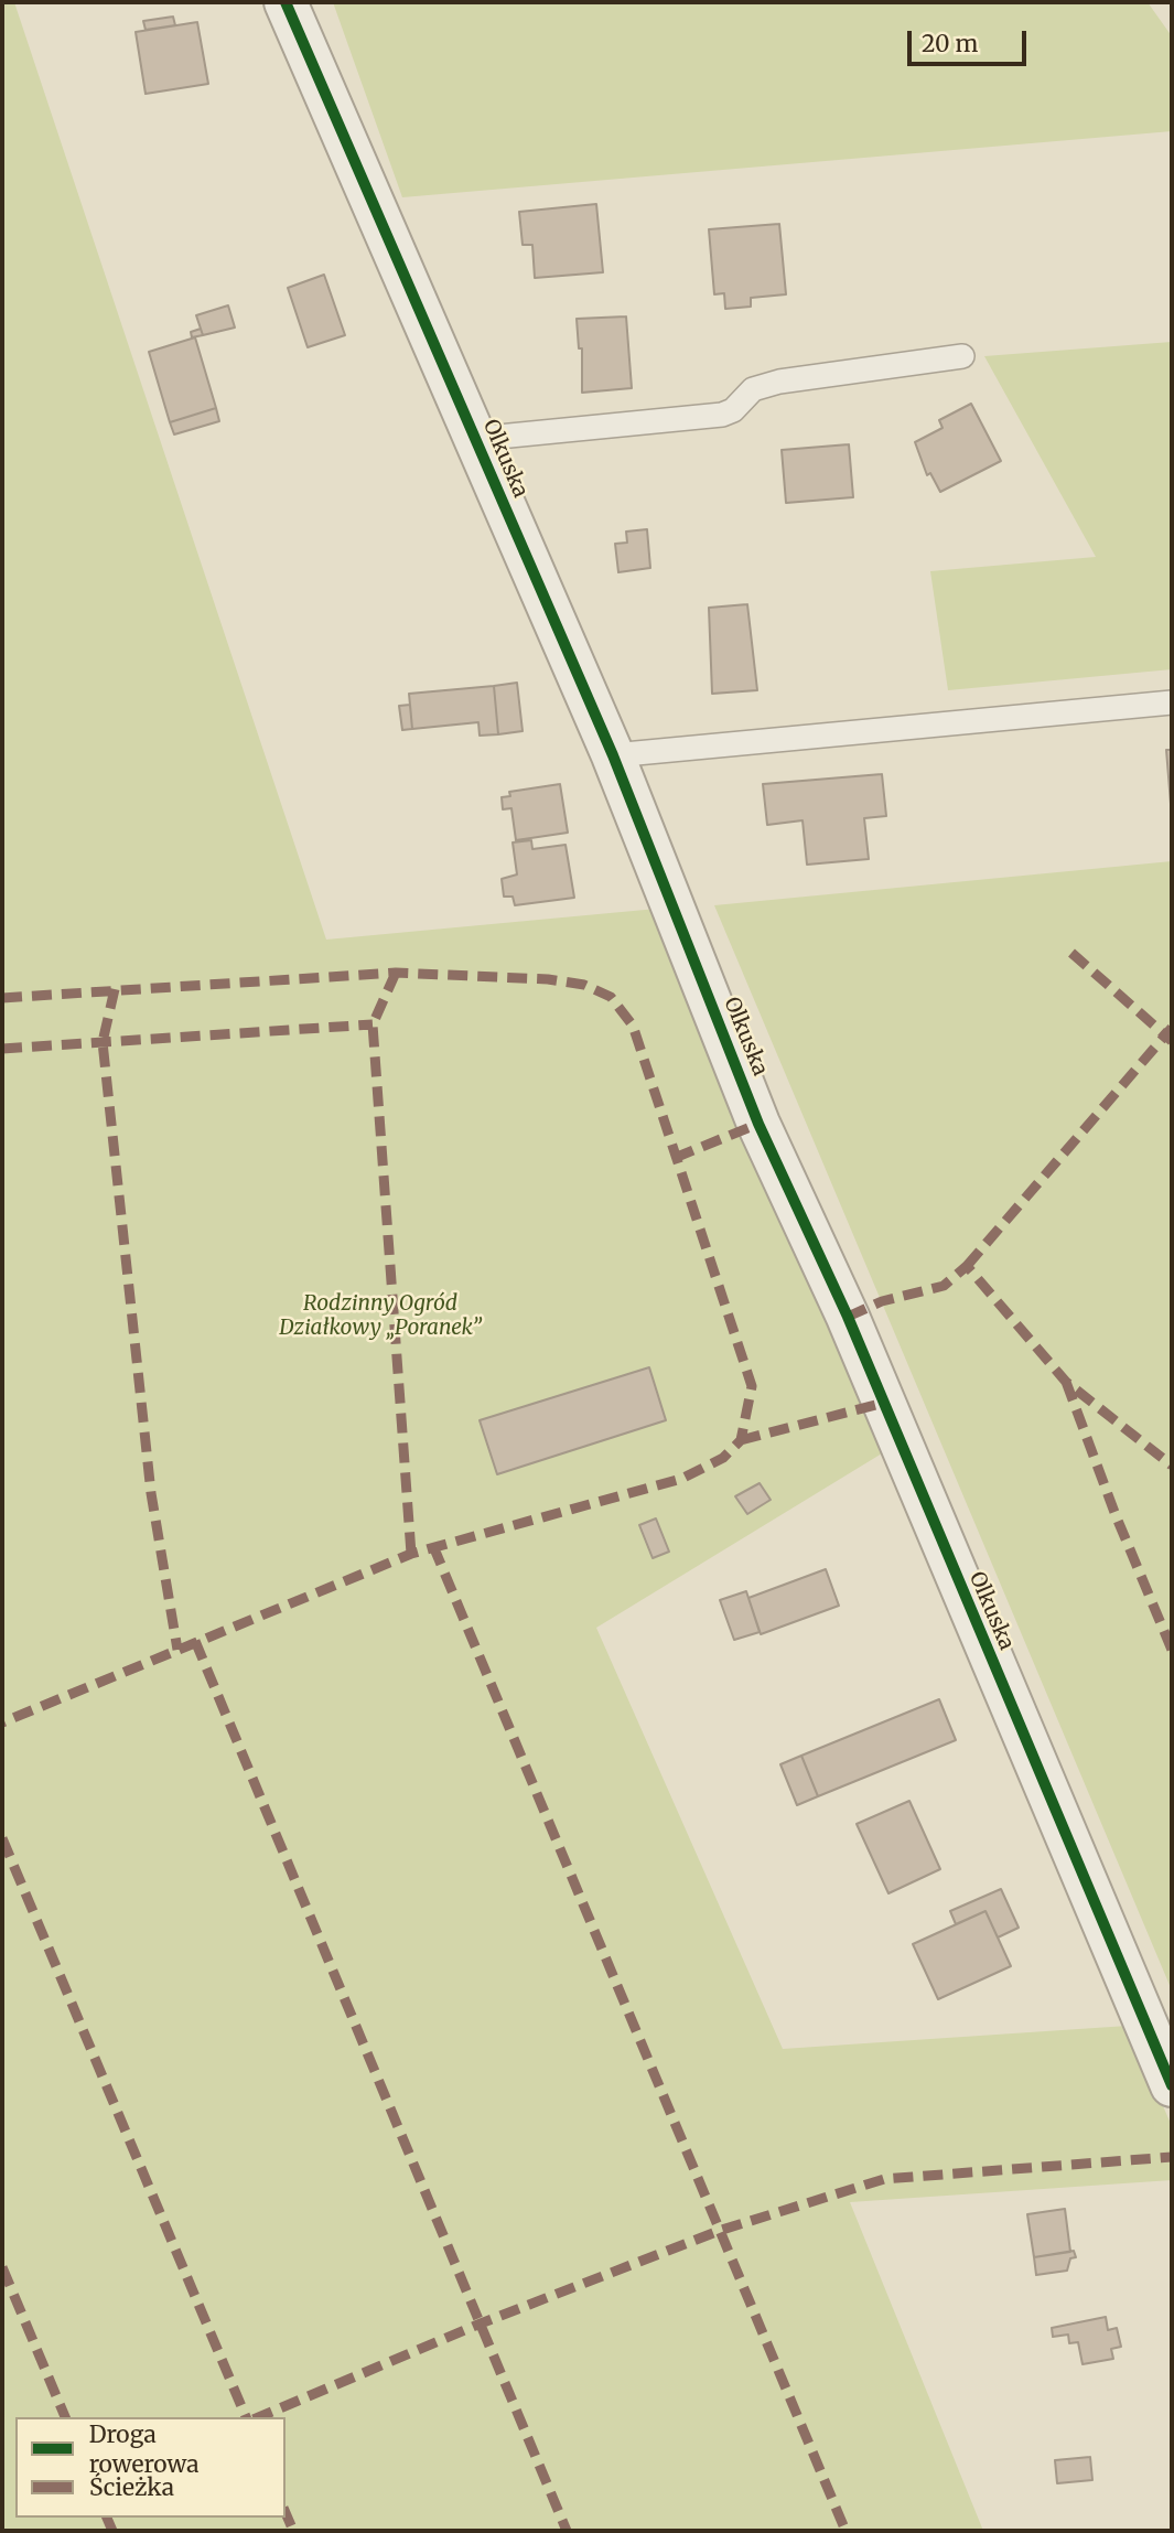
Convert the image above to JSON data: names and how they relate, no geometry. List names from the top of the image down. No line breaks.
{"streets":{"street":["Olkuska"]},"parks":["Rodzinny Ogród Działkowy „Poranek”"],"legend":["Droga rowerowa","Ścieżka"],"scale_bar":"20 m"}
